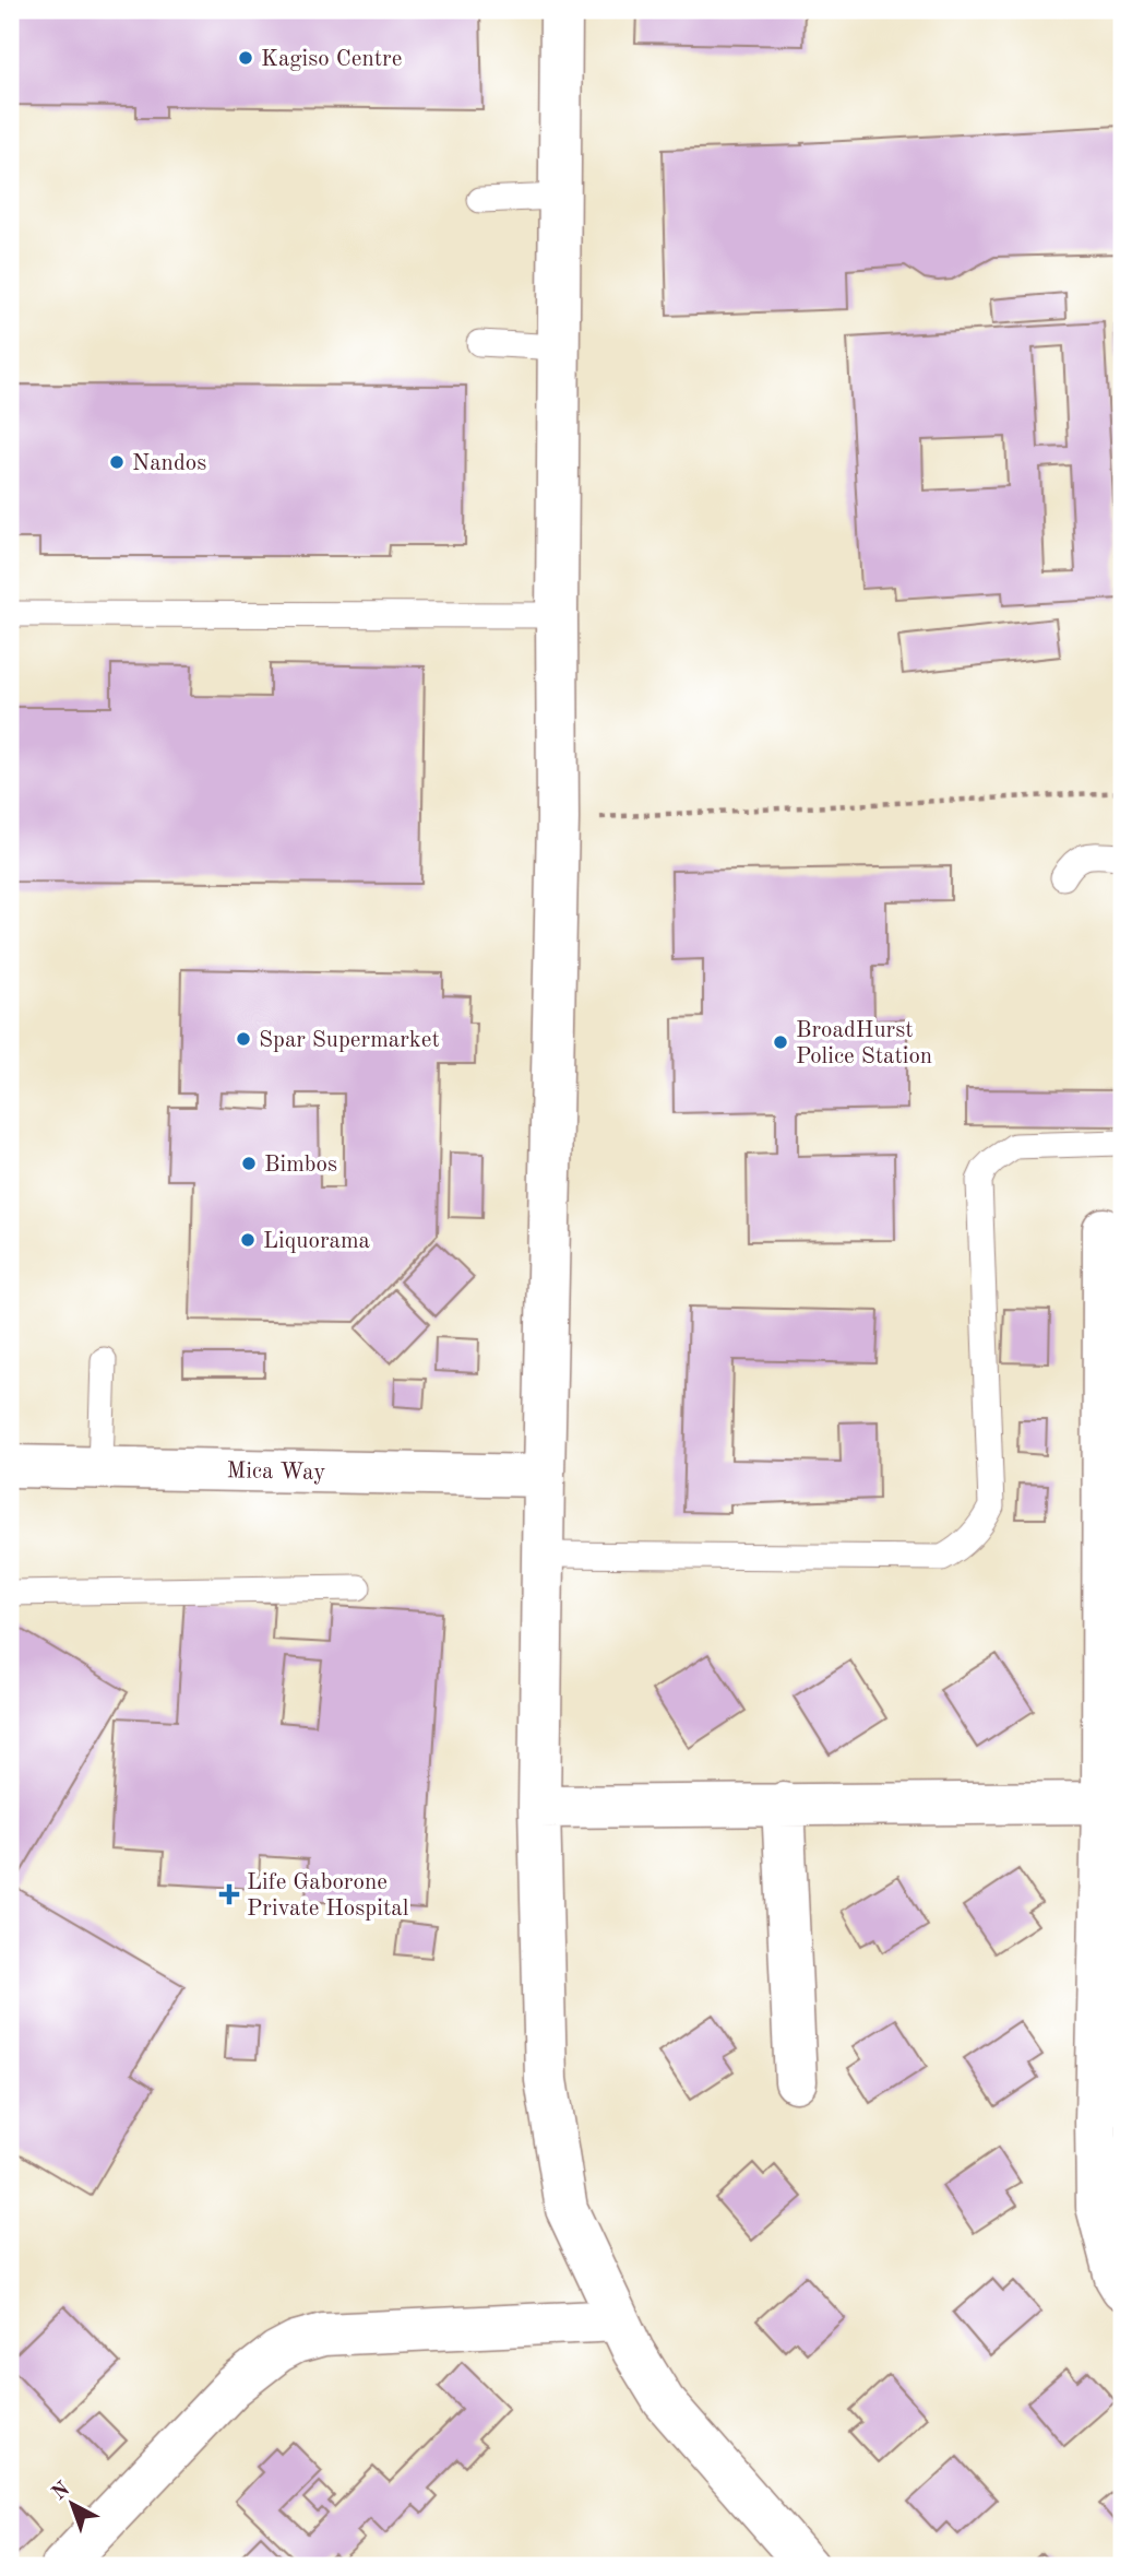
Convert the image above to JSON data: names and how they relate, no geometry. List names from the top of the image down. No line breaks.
{"streets":{"street":["Mica Way"]},"places":{"other":["Kagiso Centre","Nandos","Spar Supermarket","BroadHurst Police Station","Bimbos","Liquorama"],"health":["Life Gaborone Private Hospital"]},"north":"top left"}
